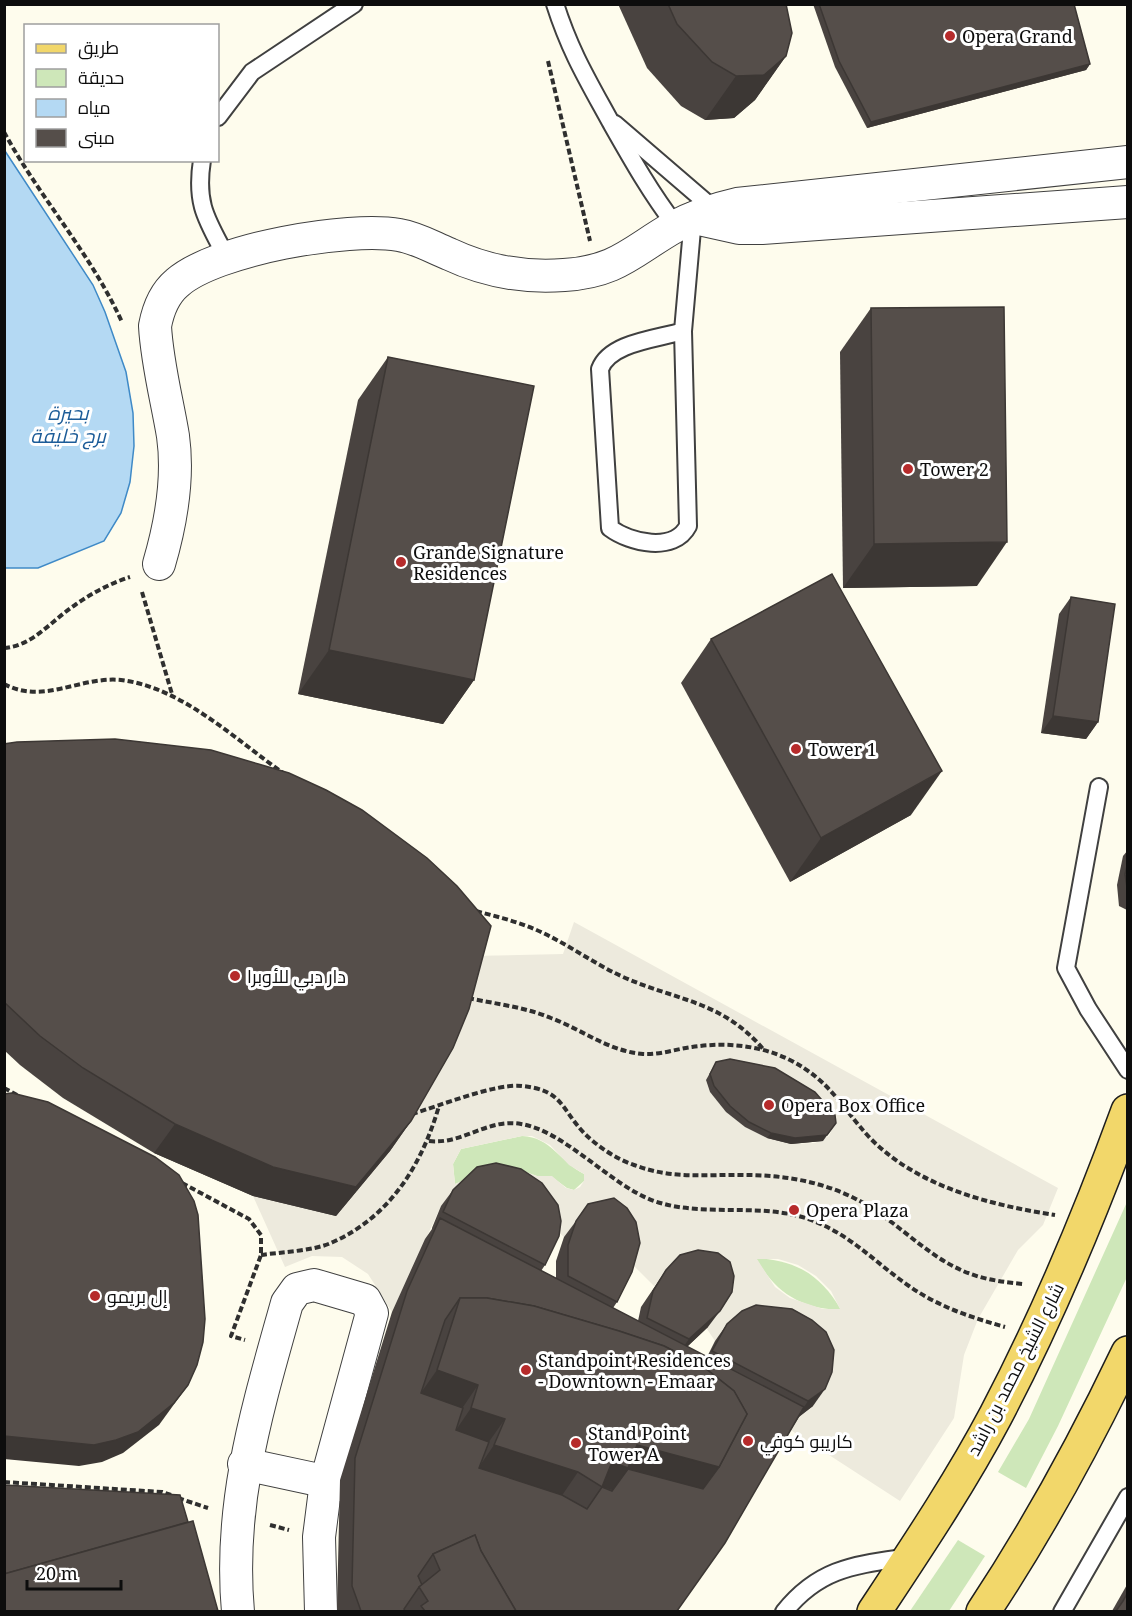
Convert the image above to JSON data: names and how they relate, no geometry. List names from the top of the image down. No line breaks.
{"streets":{"main road":["شارع الشيخ محمد بن راشد"]},"water":["بحيرة برج خليفة"],"places":["Opera Grand","Tower 2","Grande Signature Residences","Tower 1","دار دبي للأوبرا","Opera Box Office","Opera Plaza","إل بريمو","Standpoint Residences - Downtown - Emaar","كاريبو كوفي","Stand Point Tower A"],"legend":["طريق","حديقة","مياه","مبنى"],"scale_bar":"20 m"}
